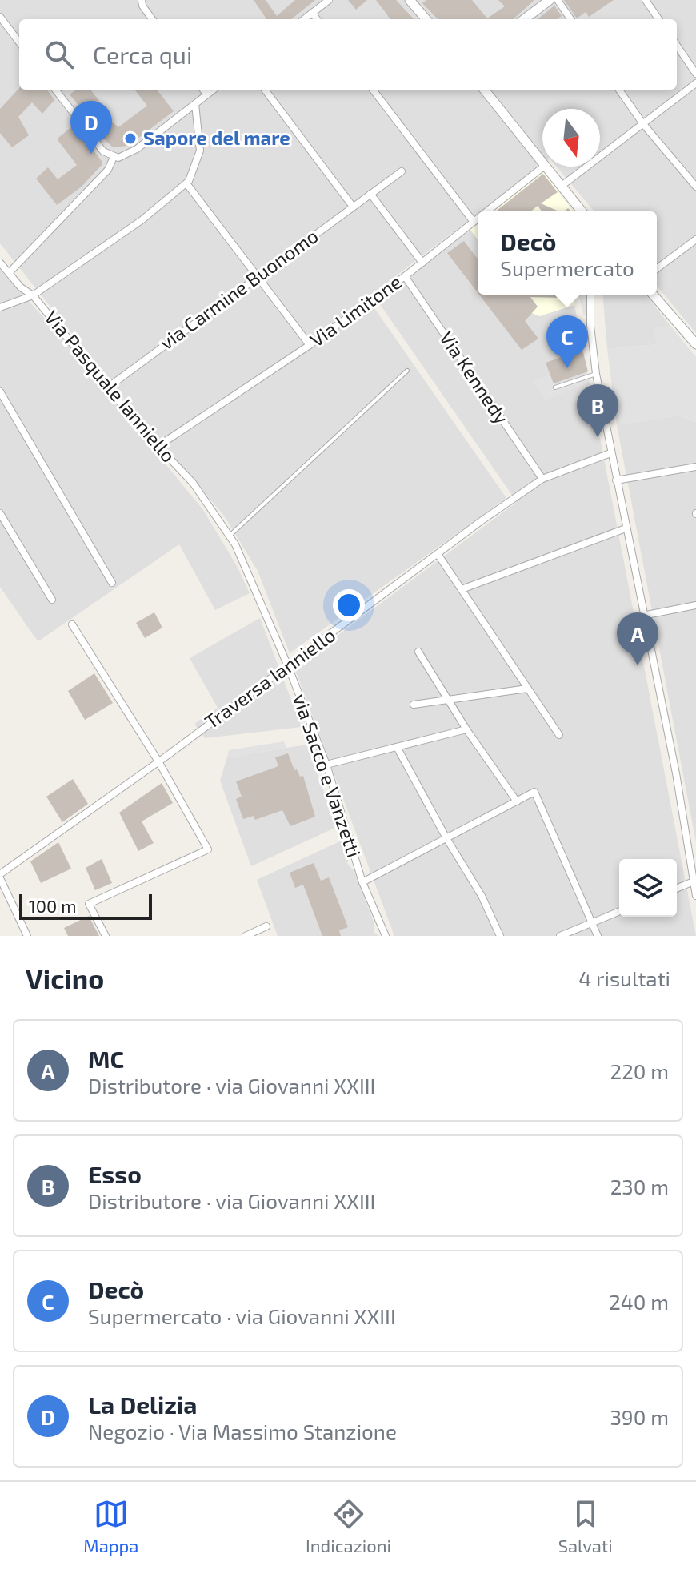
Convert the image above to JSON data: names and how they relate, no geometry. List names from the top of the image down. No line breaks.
{"streets":{"street":["via Carmine Buonomo","Via Limitone","Via Kennedy","Via Pasquale Ianniello","Traversa Ianniello","via Sacco e Vanzetti"]},"crossings":[["via Carmine Buonomo","Via Pasquale Ianniello"],["Via Limitone","Via Kennedy"],["Via Limitone","Via Pasquale Ianniello"],["Via Kennedy","Traversa Ianniello"],["Via Pasquale Ianniello","via Sacco e Vanzetti"],["Traversa Ianniello","via Sacco e Vanzetti"]],"places":["Sapore del mare"],"scale_bar":"100 m","north":"bottom","page":{"search":"Cerca qui","pins":["D","C","B","A"],"popup":["Decò","Supermercato"],"scale":"100 m","heading":["Vicino","4 risultati"],"list":[{"mark":"A","name":"MC","note":"Distributore · via Giovanni XXIII","value":"220 m"},{"mark":"B","name":"Esso","note":"Distributore · via Giovanni XXIII","value":"230 m"},{"mark":"C","name":"Decò","note":"Supermercato · via Giovanni XXIII","value":"240 m"},{"mark":"D","name":"La Delizia","note":"Negozio · Via Massimo Stanzione","value":"390 m"}],"nav":["Mappa","Indicazioni","Salvati"]}}
